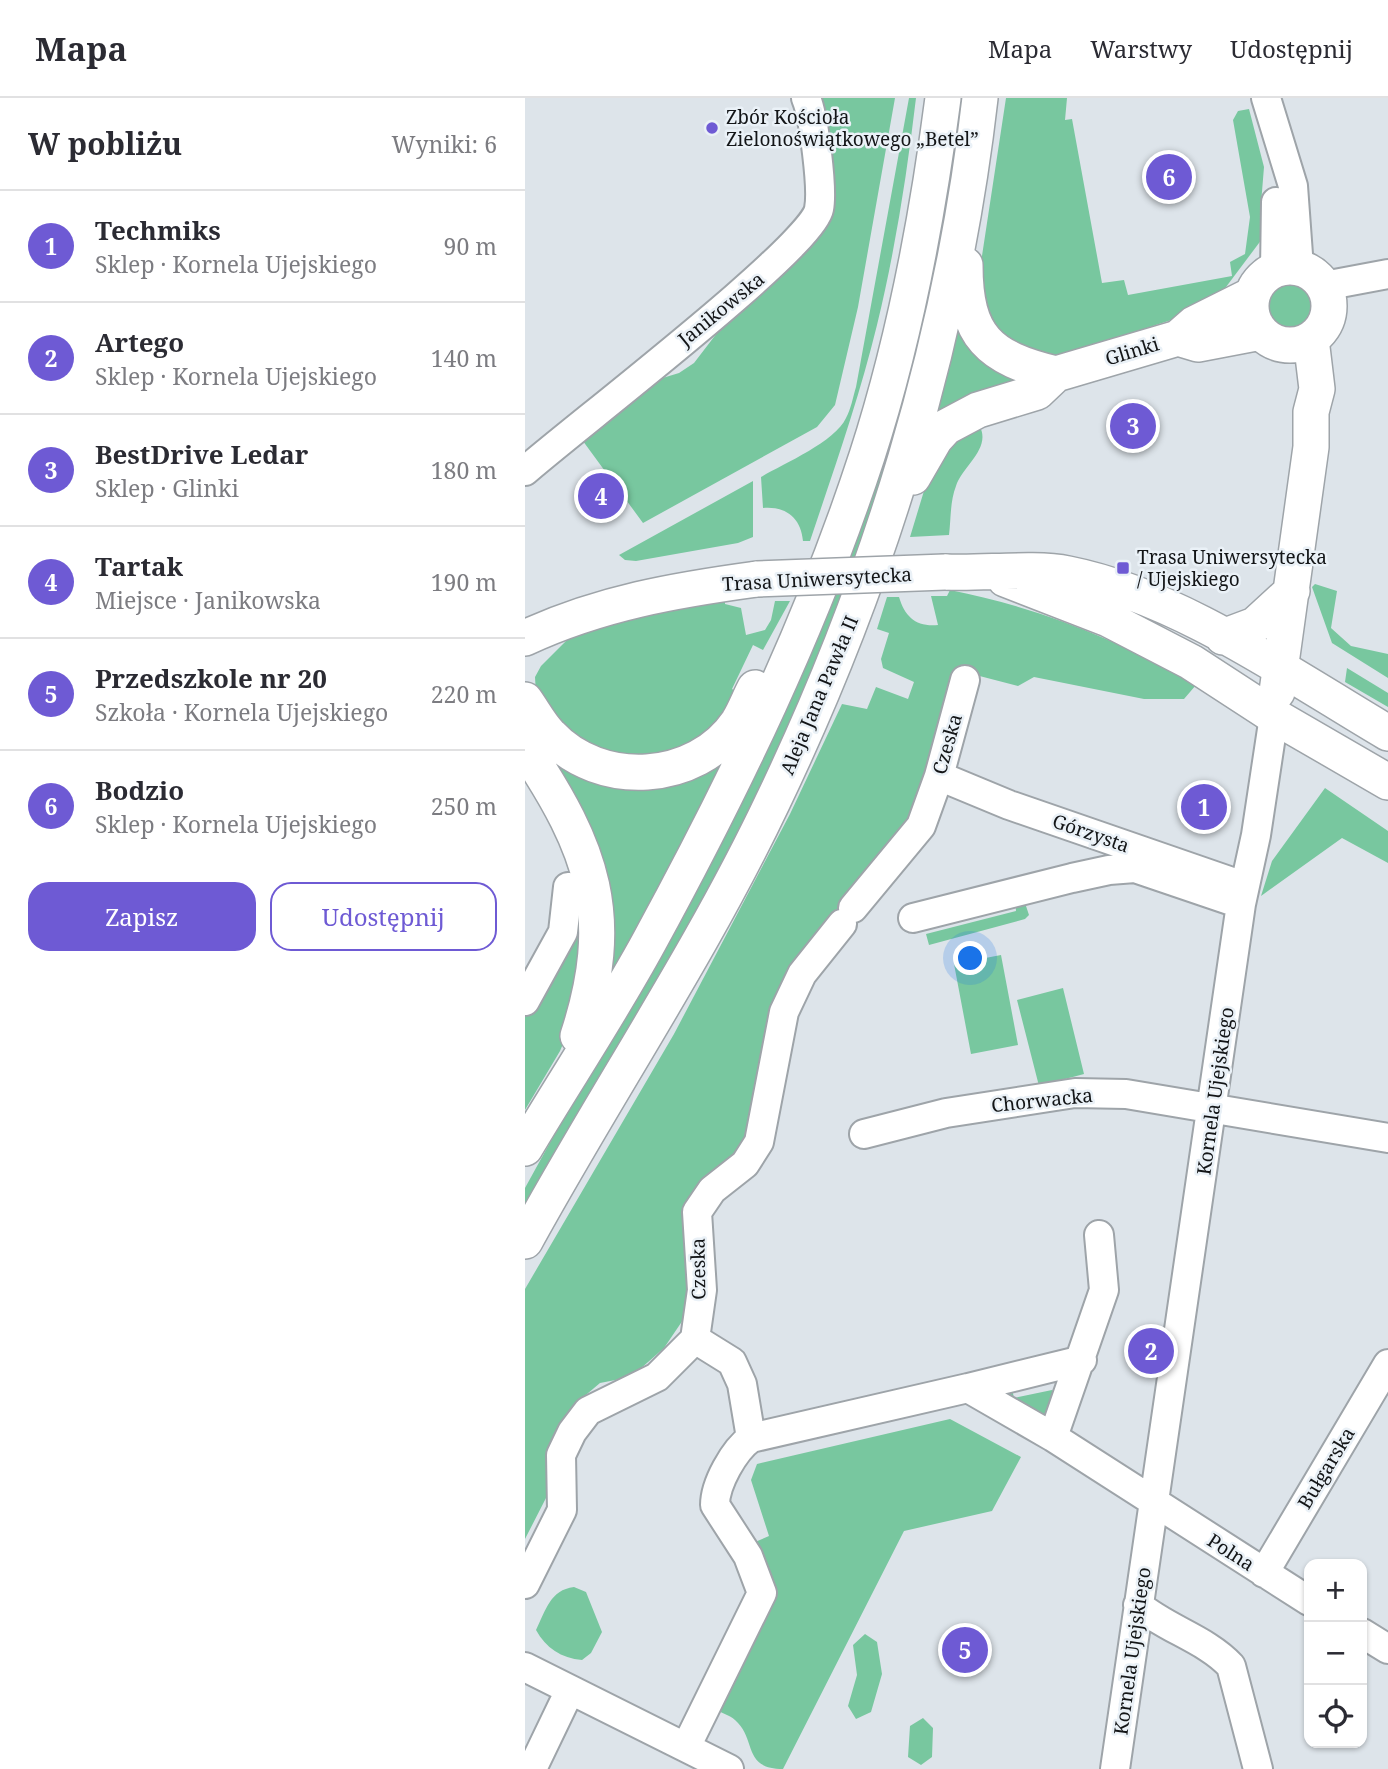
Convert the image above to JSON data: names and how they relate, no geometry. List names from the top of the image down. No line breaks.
{"streets":{"main road":["Glinki","Trasa Uniwersytecka","Aleja Jana Pawła II","Kornela Ujejskiego"],"street":["Janikowska","Czeska","Górzysta","Chorwacka","Bułgarska","Polna"]},"crossings":[["Glinki","Kornela Ujejskiego"],["Trasa Uniwersytecka","Kornela Ujejskiego"],["Czeska","Górzysta"],["Górzysta","Kornela Ujejskiego"],["Kornela Ujejskiego","Chorwacka"],["Kornela Ujejskiego","Polna"],["Bułgarska","Polna"]],"places":{"other":["Zbór Kościoła Zielonoświątkowego „Betel”"],"transit":["Trasa Uniwersytecka / Ujejskiego"]},"page":{"header":"Mapa","nav":["Mapa","Warstwy","Udostępnij"],"heading":["W pobliżu","Wyniki: 6"],"pins":["6","3","4","1","2","5"],"list":[{"mark":"1","name":"Techmiks","note":"Sklep · Kornela Ujejskiego","value":"90 m"},{"mark":"2","name":"Artego","note":"Sklep · Kornela Ujejskiego","value":"140 m"},{"mark":"3","name":"BestDrive Ledar","note":"Sklep · Glinki","value":"180 m"},{"mark":"4","name":"Tartak","note":"Miejsce · Janikowska","value":"190 m"},{"mark":"5","name":"Przedszkole nr 20","note":"Szkoła · Kornela Ujejskiego","value":"220 m"},{"mark":"6","name":"Bodzio","note":"Sklep · Kornela Ujejskiego","value":"250 m"}],"buttons":["Zapisz","Udostępnij"],"map_buttons":["+","−"]}}
